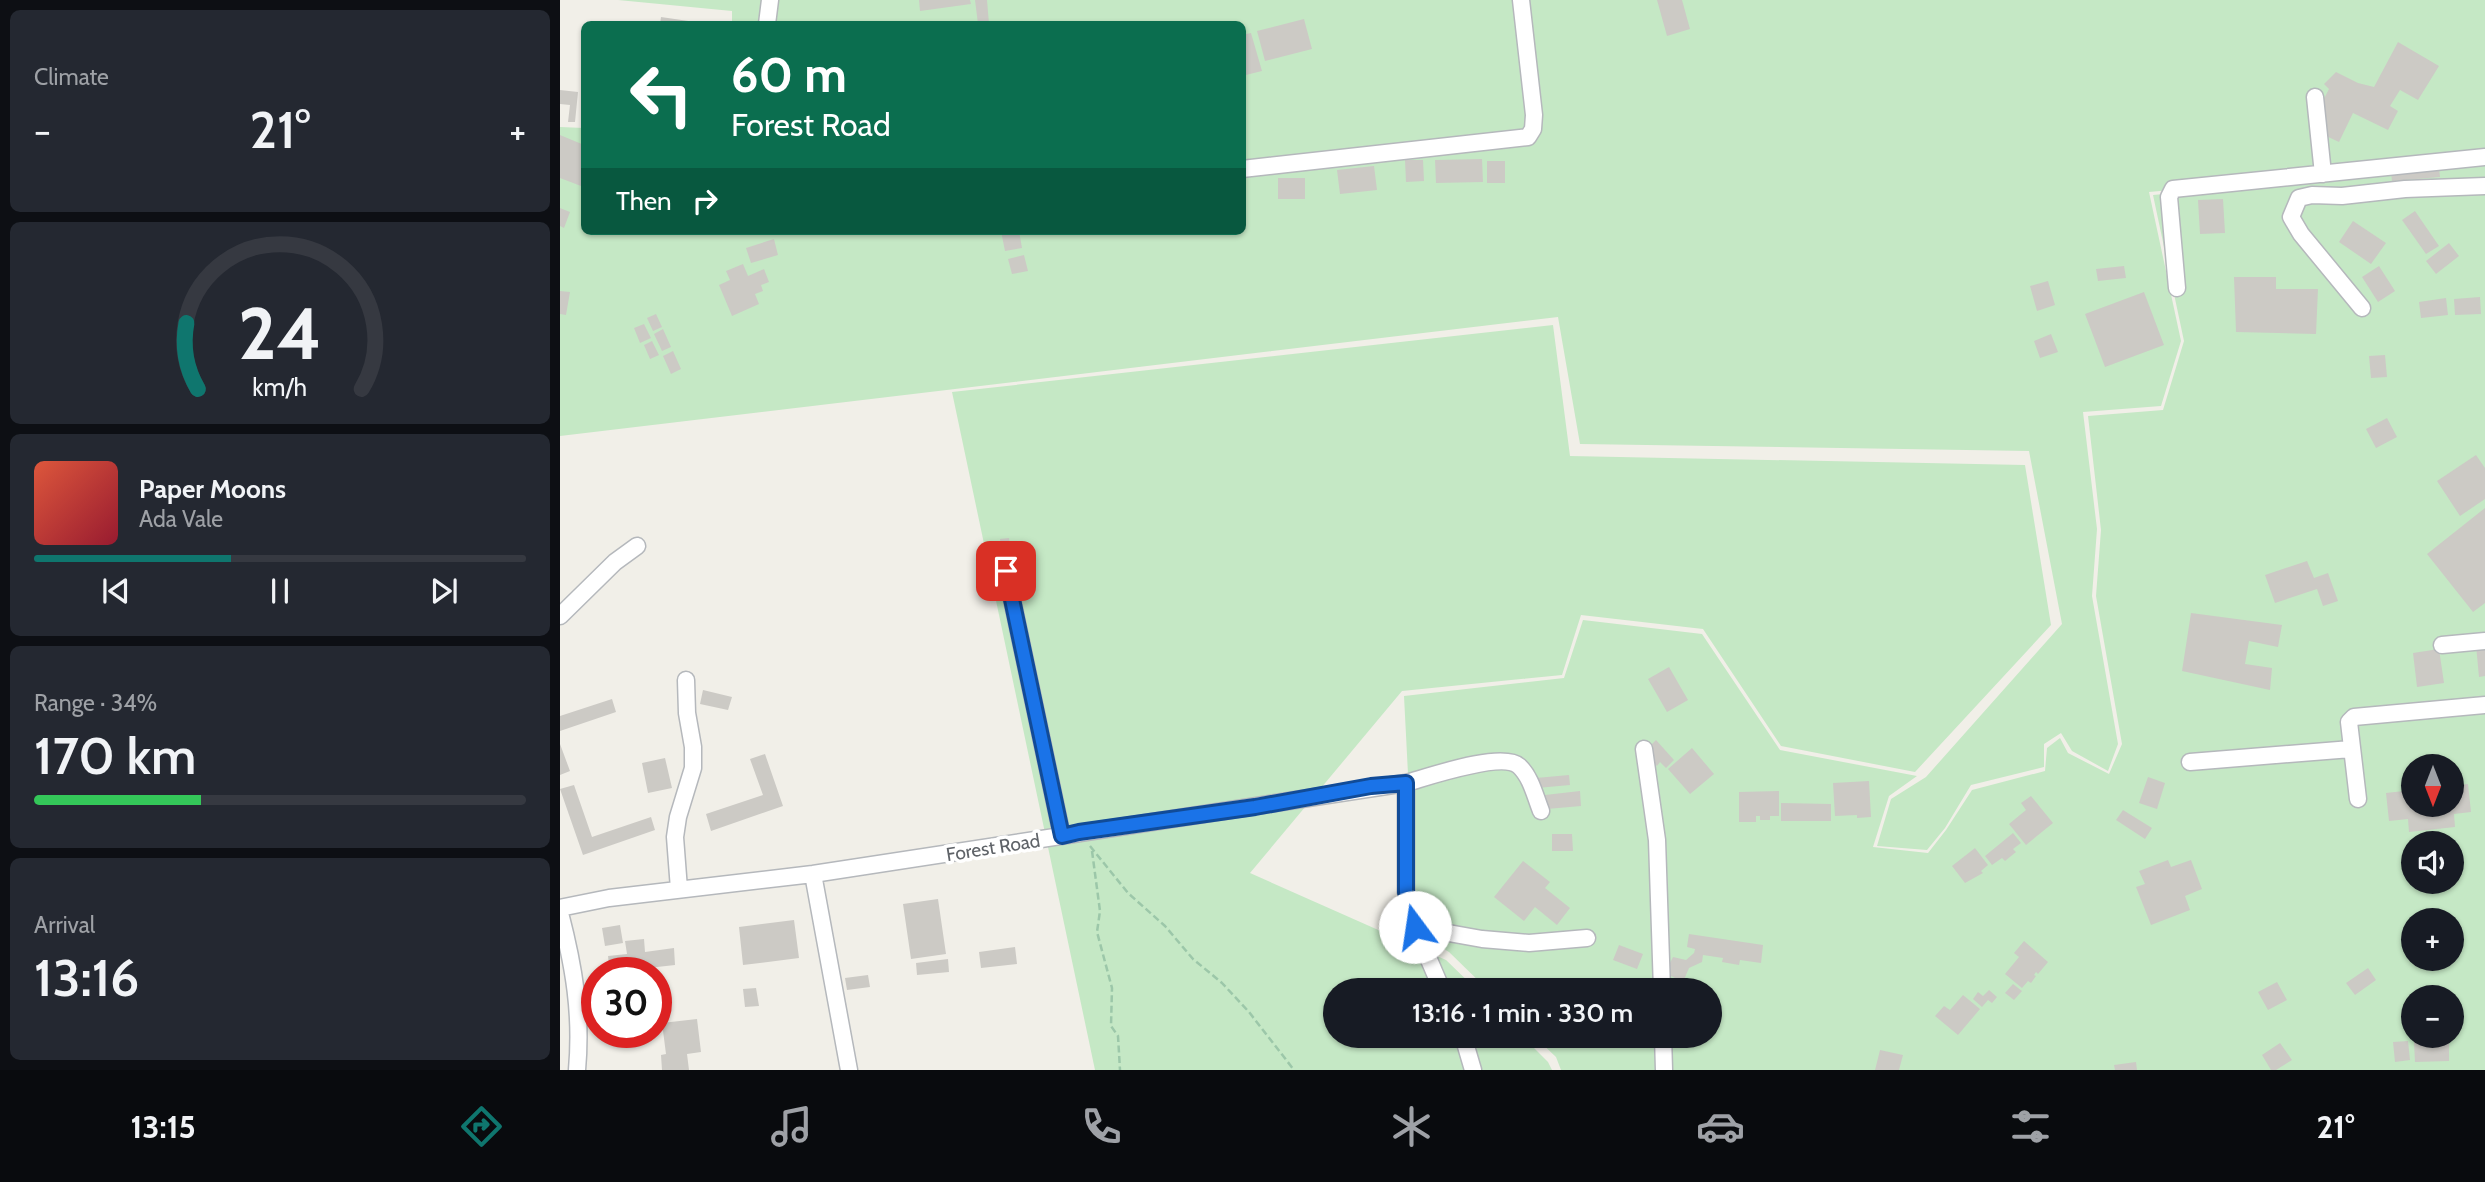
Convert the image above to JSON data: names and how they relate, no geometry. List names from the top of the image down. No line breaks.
{"streets":{"street":["Forest Road"]},"north":"bottom","page":{"tile":["Climate",["Range · 34%","170 km"],["Arrival","13:16"]],"turn":["60 m","Forest Road"],"heat":["−","21°","+"],"then":"Then","song":["Paper Moons","Ada Vale"],"map_buttons":["+","−"],"limit":"30","trip":"13:16 · 1 min · 330 m","tabs":["13:15","21°"],"gauge":["24","km/h"]}}
